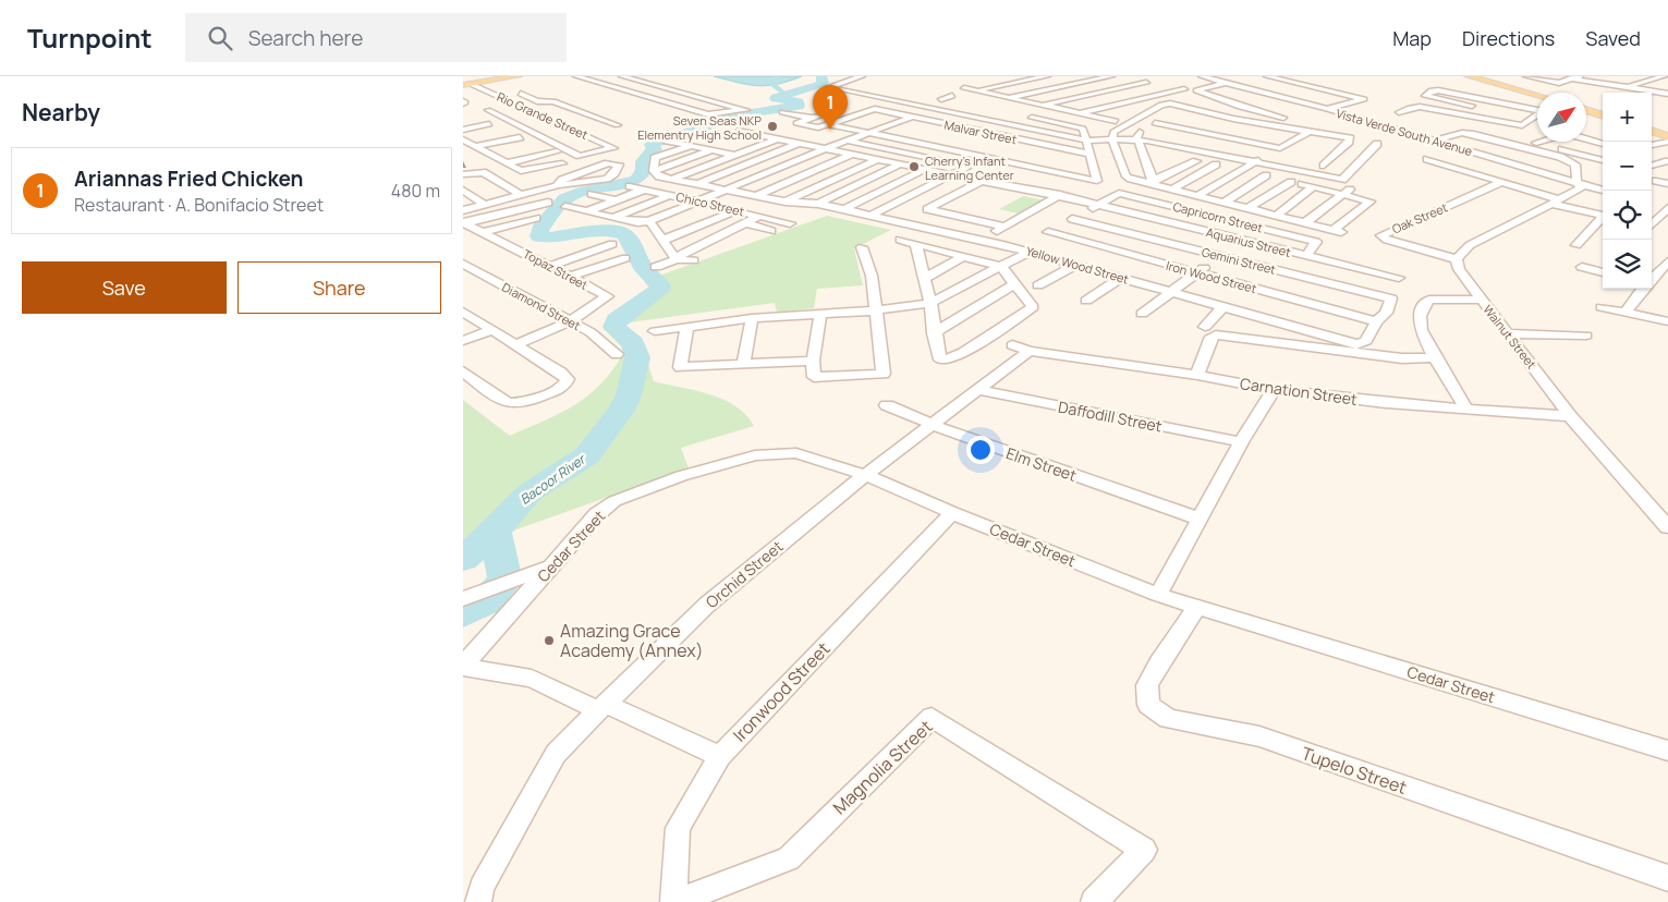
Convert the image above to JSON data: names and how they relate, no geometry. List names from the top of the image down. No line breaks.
{"streets":{"street":["Rio Grande Street","Malvar Street","Vista Verde South Avenue","Chico Street","Capricorn Street","Oak Street","Aquarius Street","Gemini Street","Yellow Wood Street","Topaz Street","Iron Wood Street","Diamond Street","Walnut Street","Carnation Street","Daffodill Street","Elm Street","Cedar Street","Orchid Street","Ironwood Street","Magnolia Street","Tupelo Street"]},"crossings":[["Capricorn Street","Aquarius Street"],["Oak Street","Walnut Street"],["Yellow Wood Street","Iron Wood Street"],["Topaz Street","Diamond Street"],["Walnut Street","Carnation Street"],["Carnation Street","Orchid Street"],["Daffodill Street","Orchid Street"],["Elm Street","Orchid Street"],["Cedar Street","Orchid Street"],["Cedar Street","Ironwood Street"],["Cedar Street","Tupelo Street"],["Ironwood Street","Magnolia Street"]],"water":["Bacoor River"],"places":["Seven Seas NKP Elementry High School","Cherry's Infant Learning Center","Amazing Grace Academy (Annex)"],"north":"top right","page":{"header":"Turnpoint","search":"Search here","nav":["Map","Directions","Saved"],"heading":"Nearby","pins":"1","map_buttons":["+","−"],"list":[{"mark":"1","name":"Ariannas Fried Chicken","note":"Restaurant · A. Bonifacio Street","value":"480 m"}],"buttons":["Save","Share"]}}
